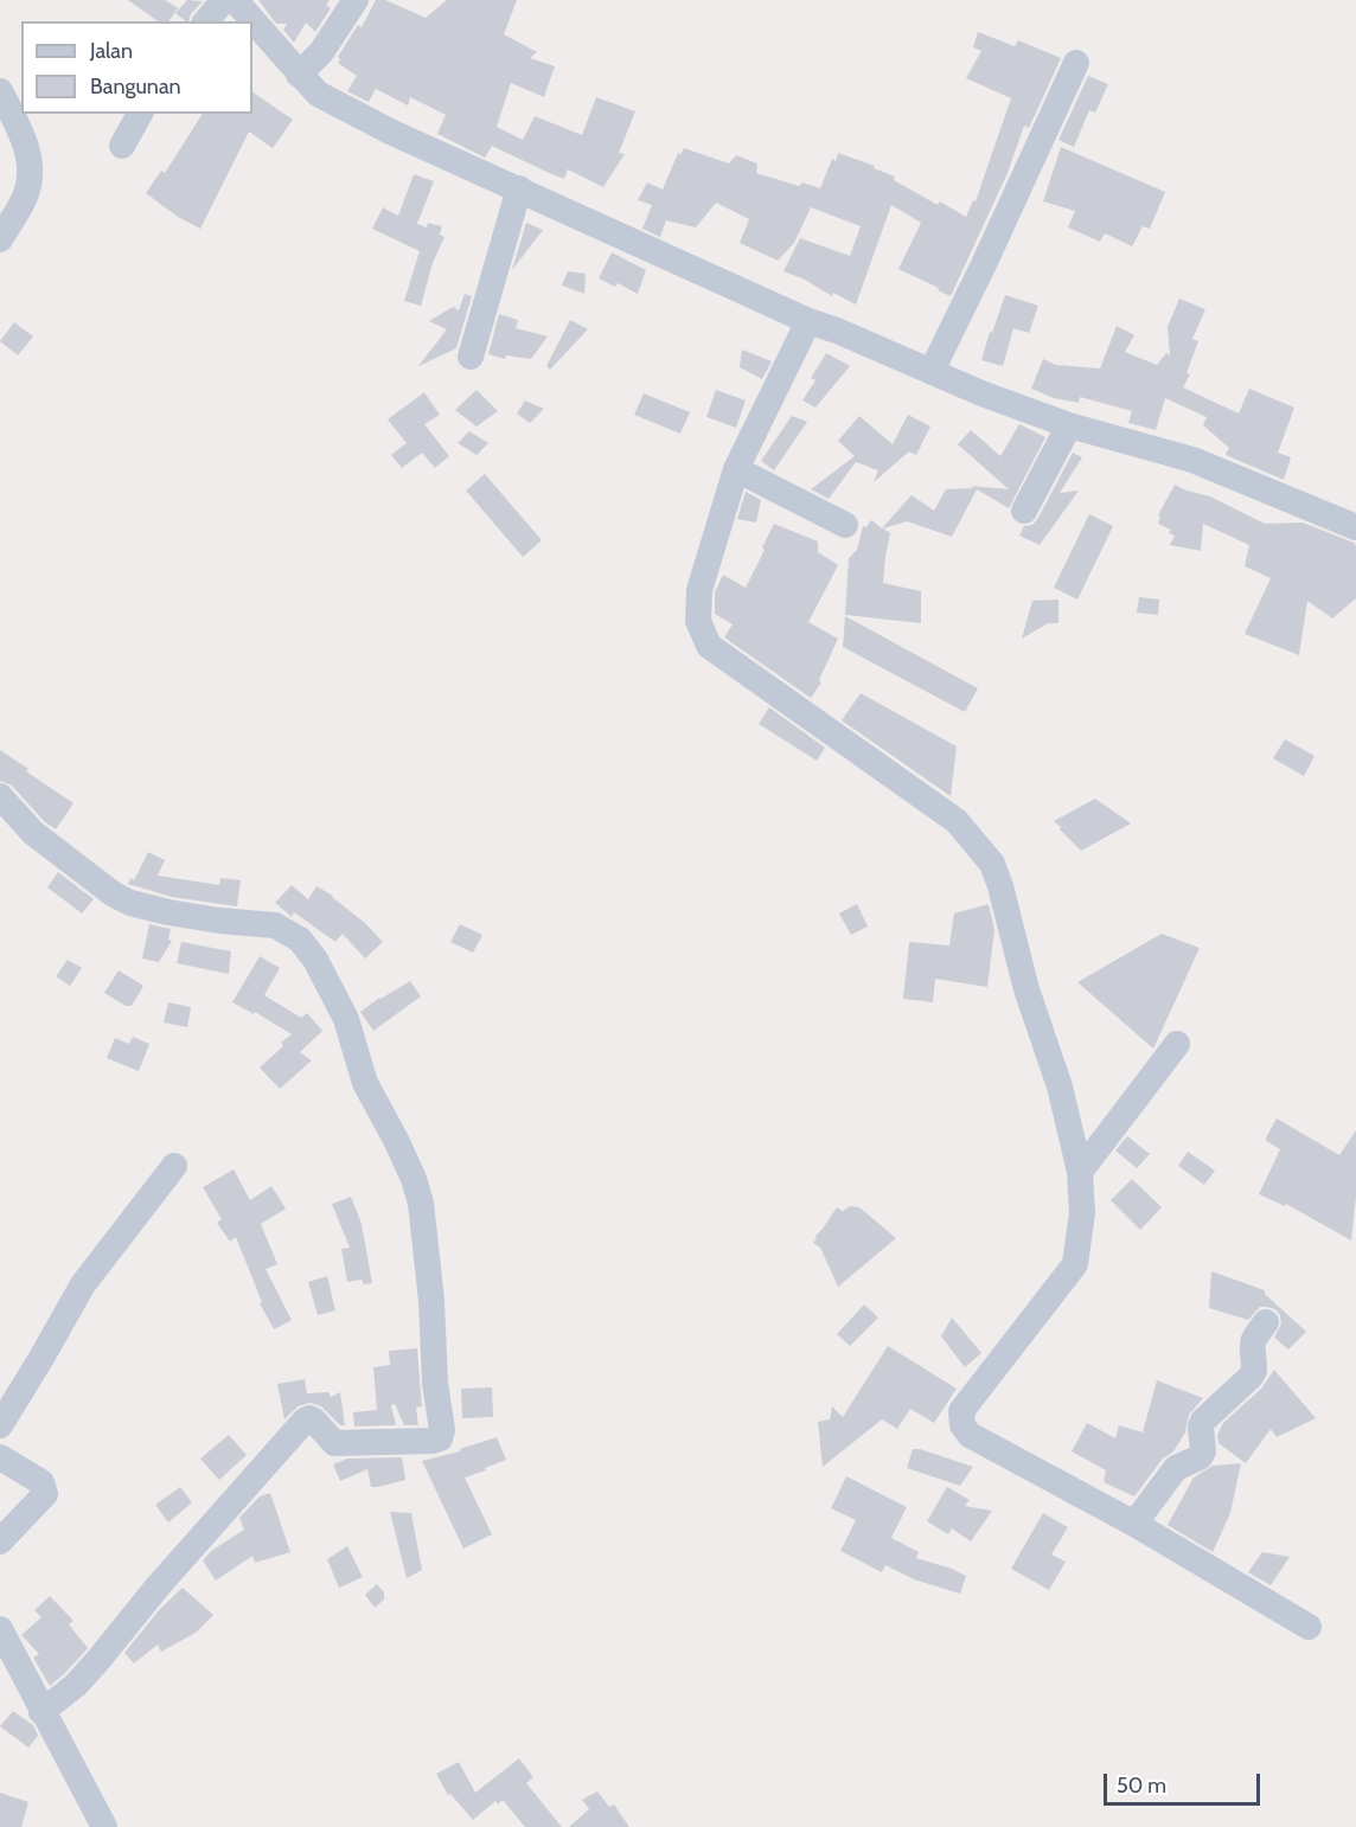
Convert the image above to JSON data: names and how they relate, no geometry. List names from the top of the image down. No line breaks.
{"legend":["Jalan","Bangunan"],"scale_bar":"50 m"}
